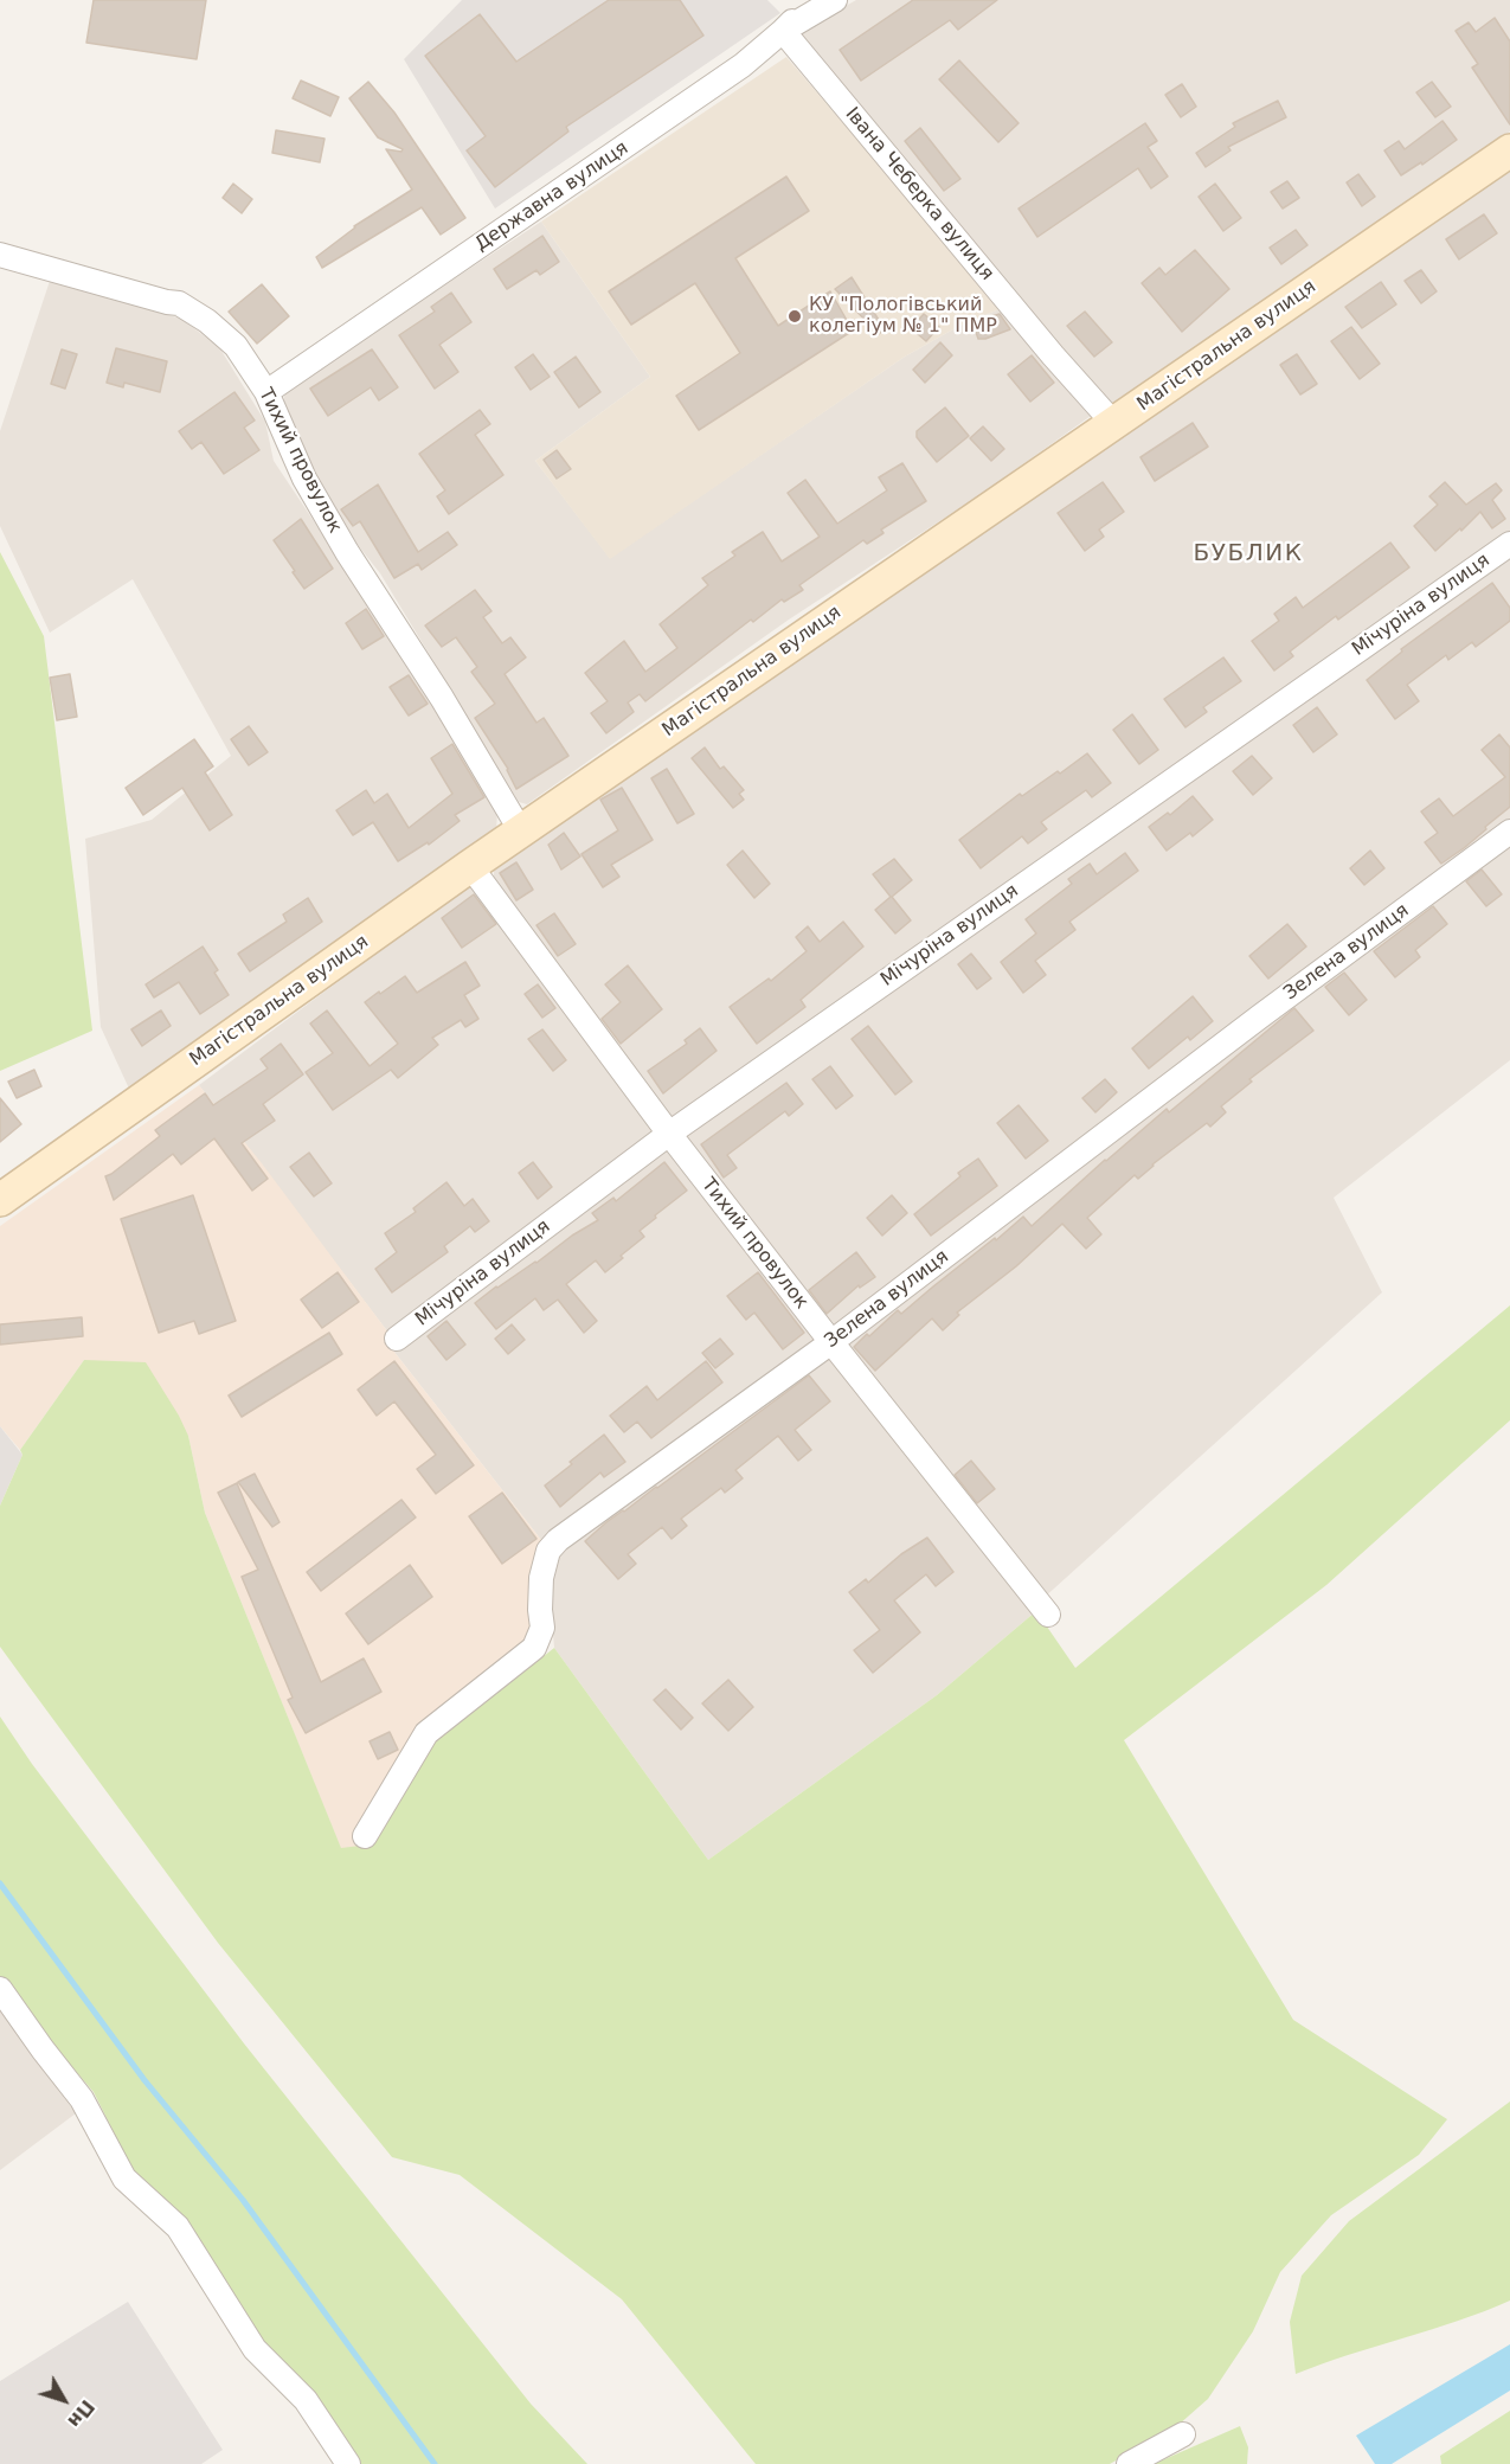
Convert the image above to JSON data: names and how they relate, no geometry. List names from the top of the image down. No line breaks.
{"streets":{"main road":["Магістральна вулиця"],"street":["Івана Чеберка вулиця","Державна вулиця","Тихий провулок","Мічуріна вулиця","Зелена вулиця"]},"crossings":[["Івана Чеберка вулиця","Державна вулиця"],["Івана Чеберка вулиця","Магістральна вулиця"],["Державна вулиця","Тихий провулок"],["Магістральна вулиця","Тихий провулок"],["Тихий провулок","Мічуріна вулиця"],["Тихий провулок","Зелена вулиця"]],"districts":["БУБЛИК"],"places":["КУ \"Пологівський колегіум № 1\" ПМР"],"north":"bottom right"}
